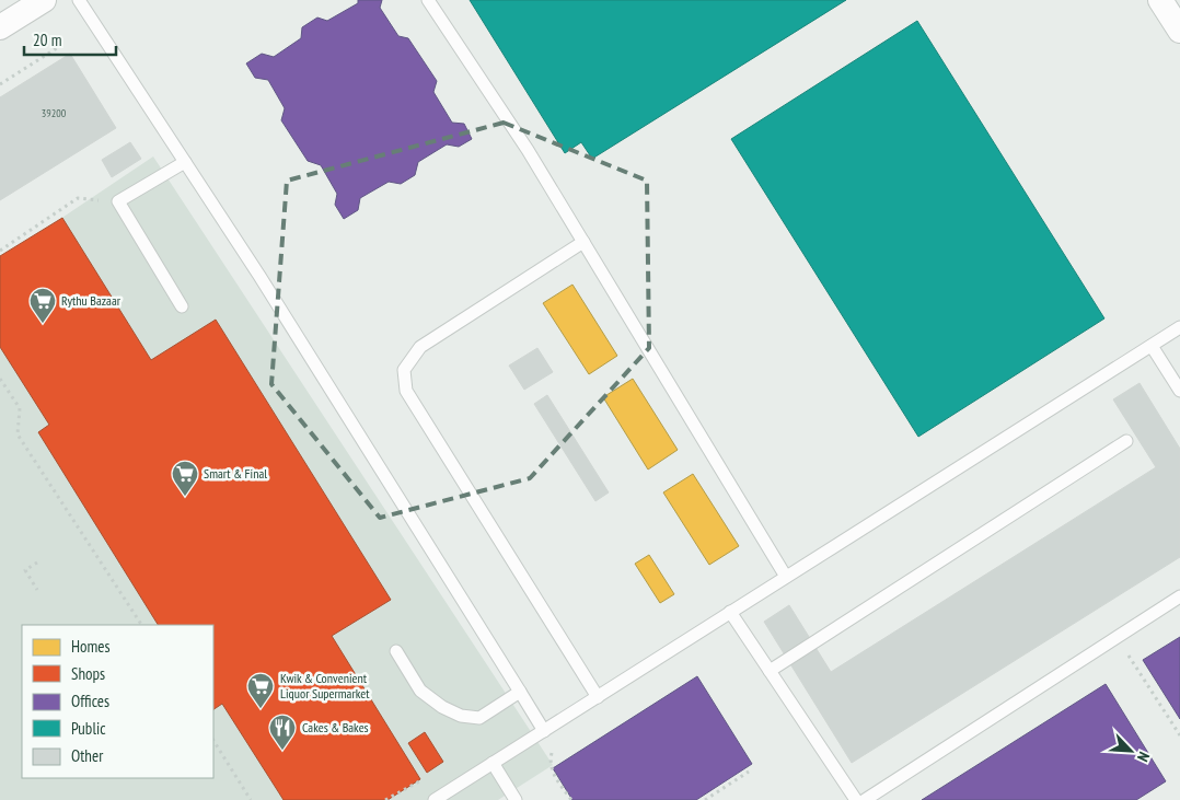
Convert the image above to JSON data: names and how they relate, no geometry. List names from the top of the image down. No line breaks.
{"places":{"supermarket":["Rythu Bazaar","Smart & Final","Kwik & Convenient Liquor Supermarket"],"restaurant":["Cakes & Bakes"]},"house_numbers":["39200"],"legend":["Homes","Shops","Offices","Public","Other"],"scale_bar":"20 m","north":"bottom right"}
